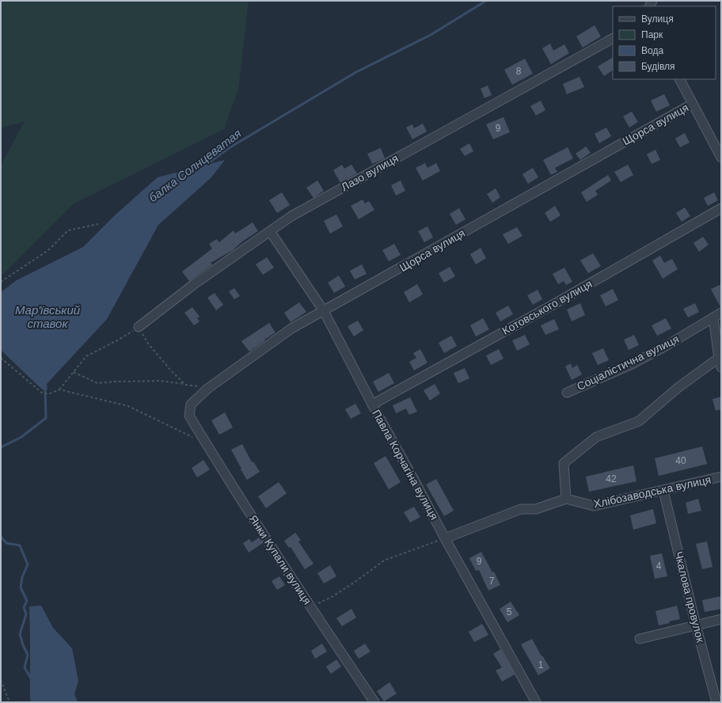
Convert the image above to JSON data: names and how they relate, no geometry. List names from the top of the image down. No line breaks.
{"streets":{"street":["Щорса вулиця","Лазо вулиця","Котовського вулиця","Соціалістична вулиця","Павла Корчагіна вулиця","Хлібозаводська вулиця","Янки Купали вулиця","Чкалова провулок"]},"crossings":[["Щорса вулиця","Павла Корчагіна вулиця"],["Щорса вулиця","Янки Купали вулиця"],["Лазо вулиця","Павла Корчагіна вулиця"],["Котовського вулиця","Павла Корчагіна вулиця"],["Хлібозаводська вулиця","Чкалова провулок"]],"water":["балка Солнцеватая","Мар'ївський ставок"],"house_numbers":["8","9","40","42","9","4","7","5","1"],"legend":["Вулиця","Парк","Вода","Будівля"]}
